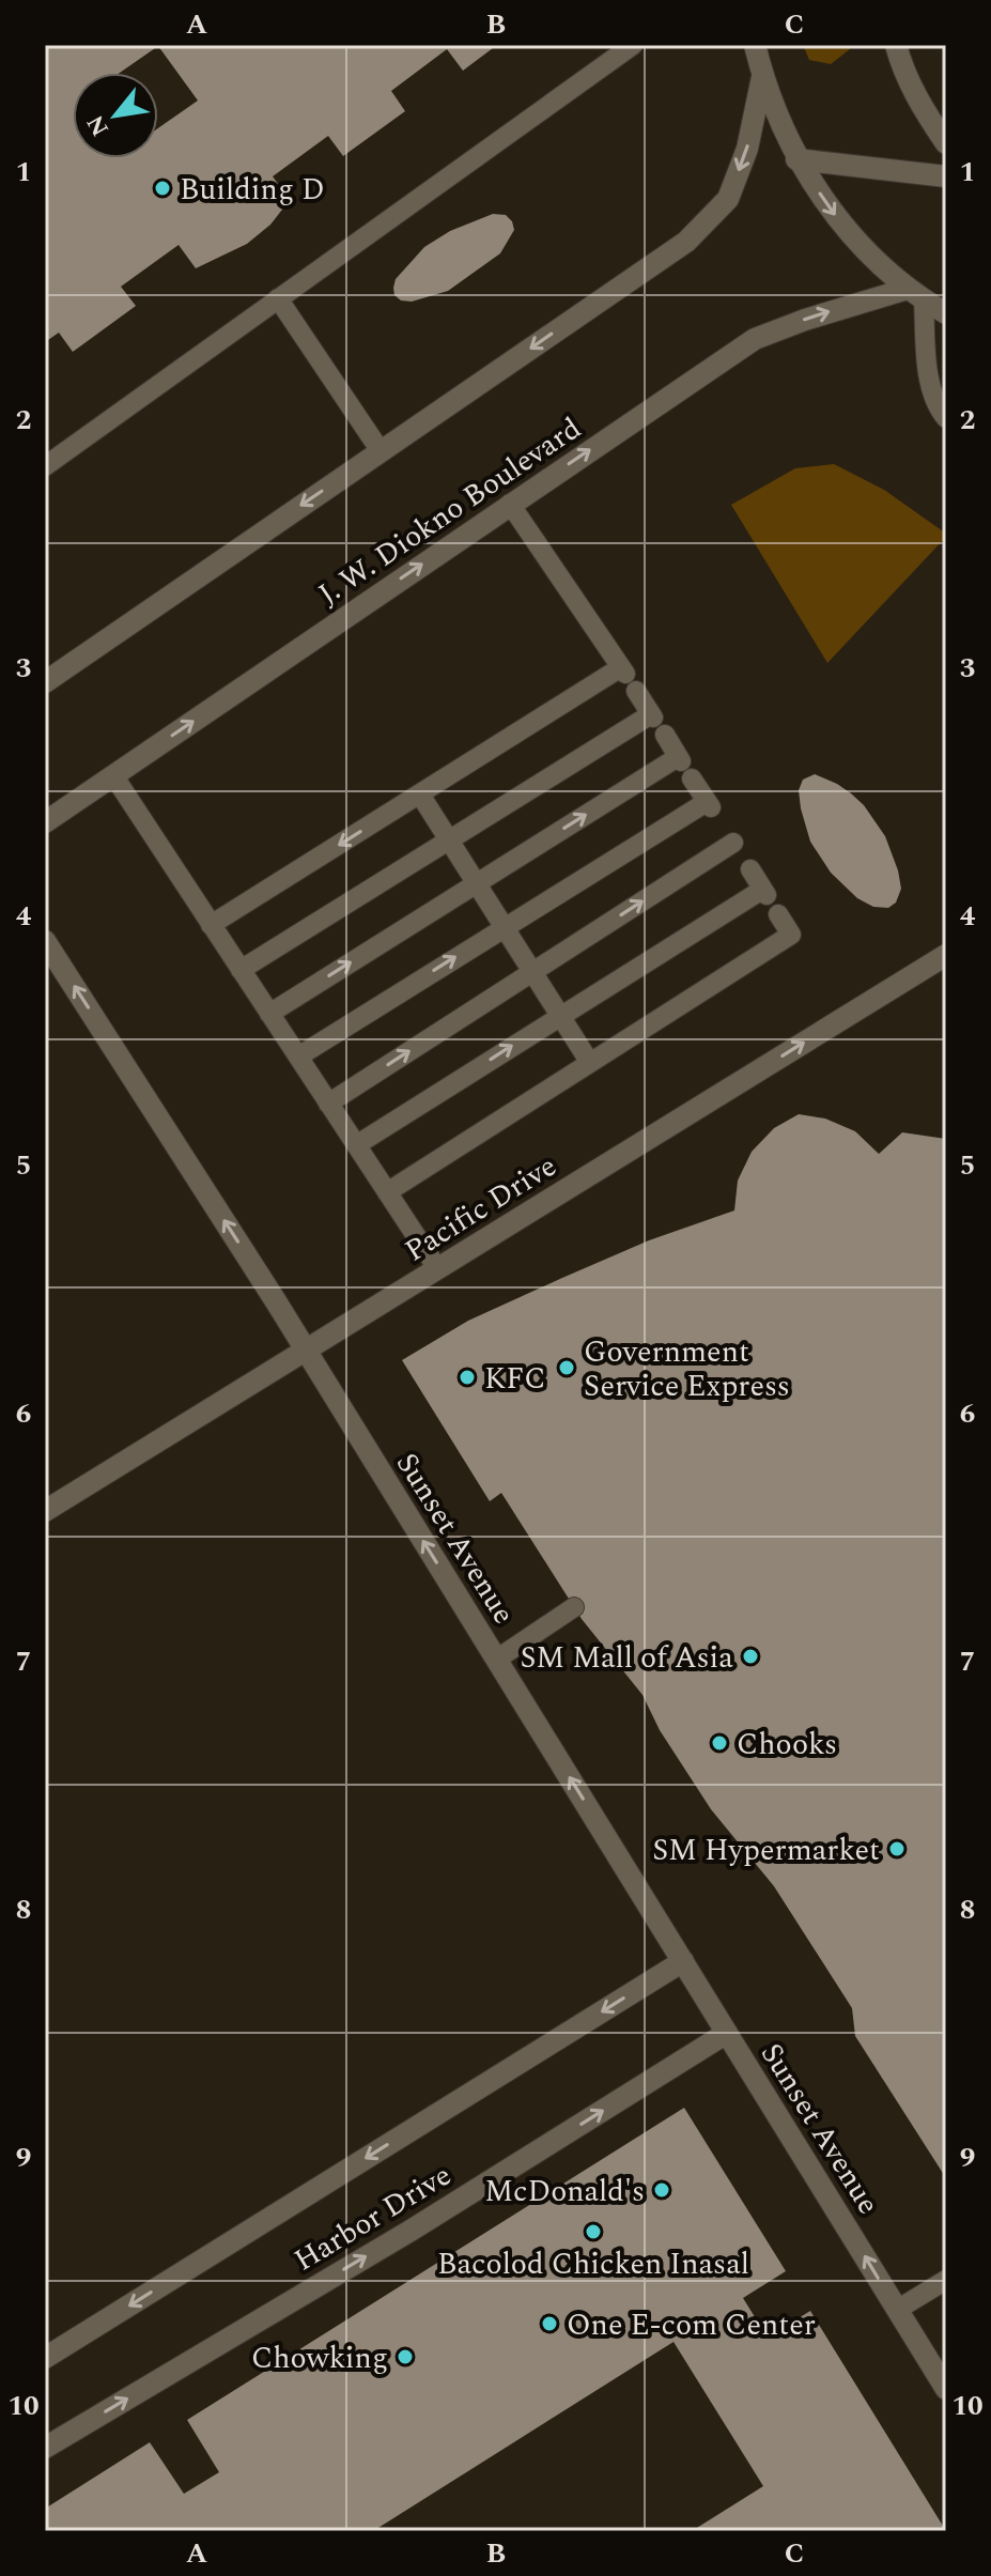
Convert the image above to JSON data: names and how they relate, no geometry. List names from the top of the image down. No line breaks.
{"streets":{"street":["J. W. Diokno Boulevard","Pacific Drive","Sunset Avenue","Harbor Drive"]},"crossings":[["Pacific Drive","Sunset Avenue"],["Sunset Avenue","Harbor Drive"]],"one_way":["Pacific Drive","Sunset Avenue"],"places":["Building D","Government Service Express","KFC","SM Mall of Asia","Chooks","SM Hypermarket","McDonald's","Bacolod Chicken Inasal","One E-com Center","Chowking"],"north":"bottom left","grid":{"columns":["A","B","C"],"rows":["1","2","3","4","5","6","7","8","9","10"]}}
